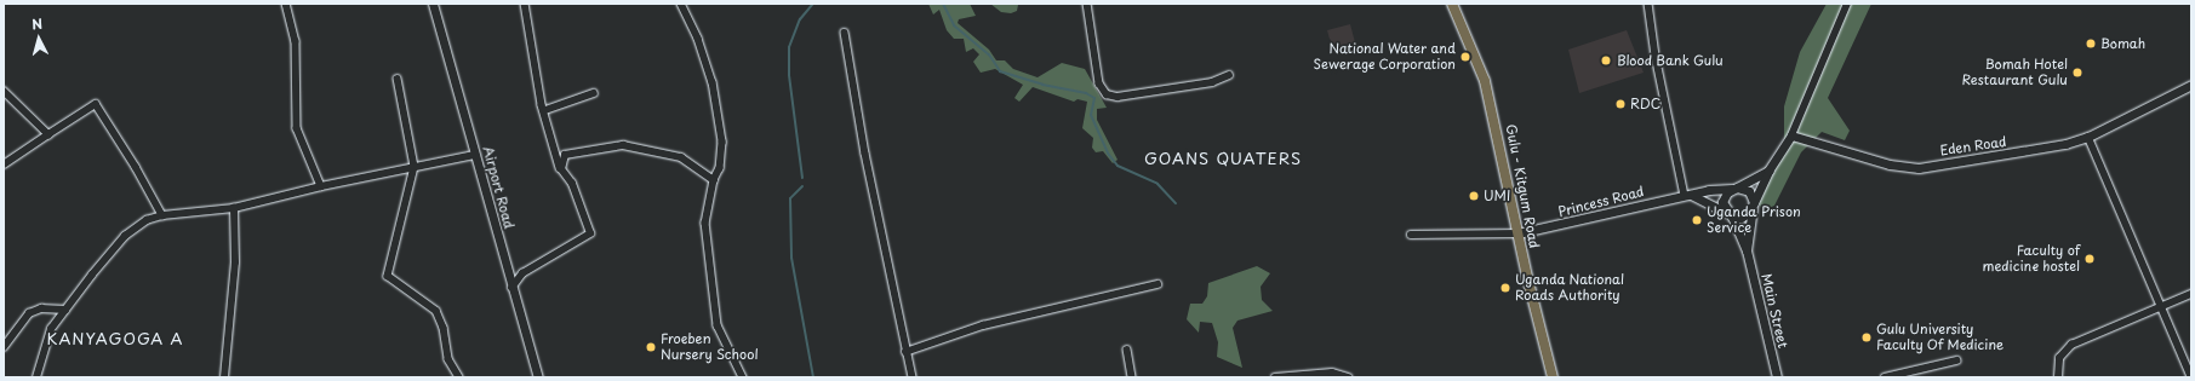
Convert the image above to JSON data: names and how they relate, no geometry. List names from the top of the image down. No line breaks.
{"streets":{"main road":["Gulu - Kitgum Road"],"street":["Eden Road","Airport Road","Princess Road","Main Street"]},"crossings":[["Gulu - Kitgum Road","Princess Road"]],"districts":["GOANS QUATERS","KANYAGOGA A"],"places":["Bomah","National Water and Sewerage Corporation","Blood Bank Gulu","Bomah Hotel Restaurant Gulu","RDC","UMI","Uganda Prison Service","Faculty of medicine hostel","Uganda National Roads Authority","Gulu University Faculty Of Medicine","Froeben Nursery School"],"north":"top"}
